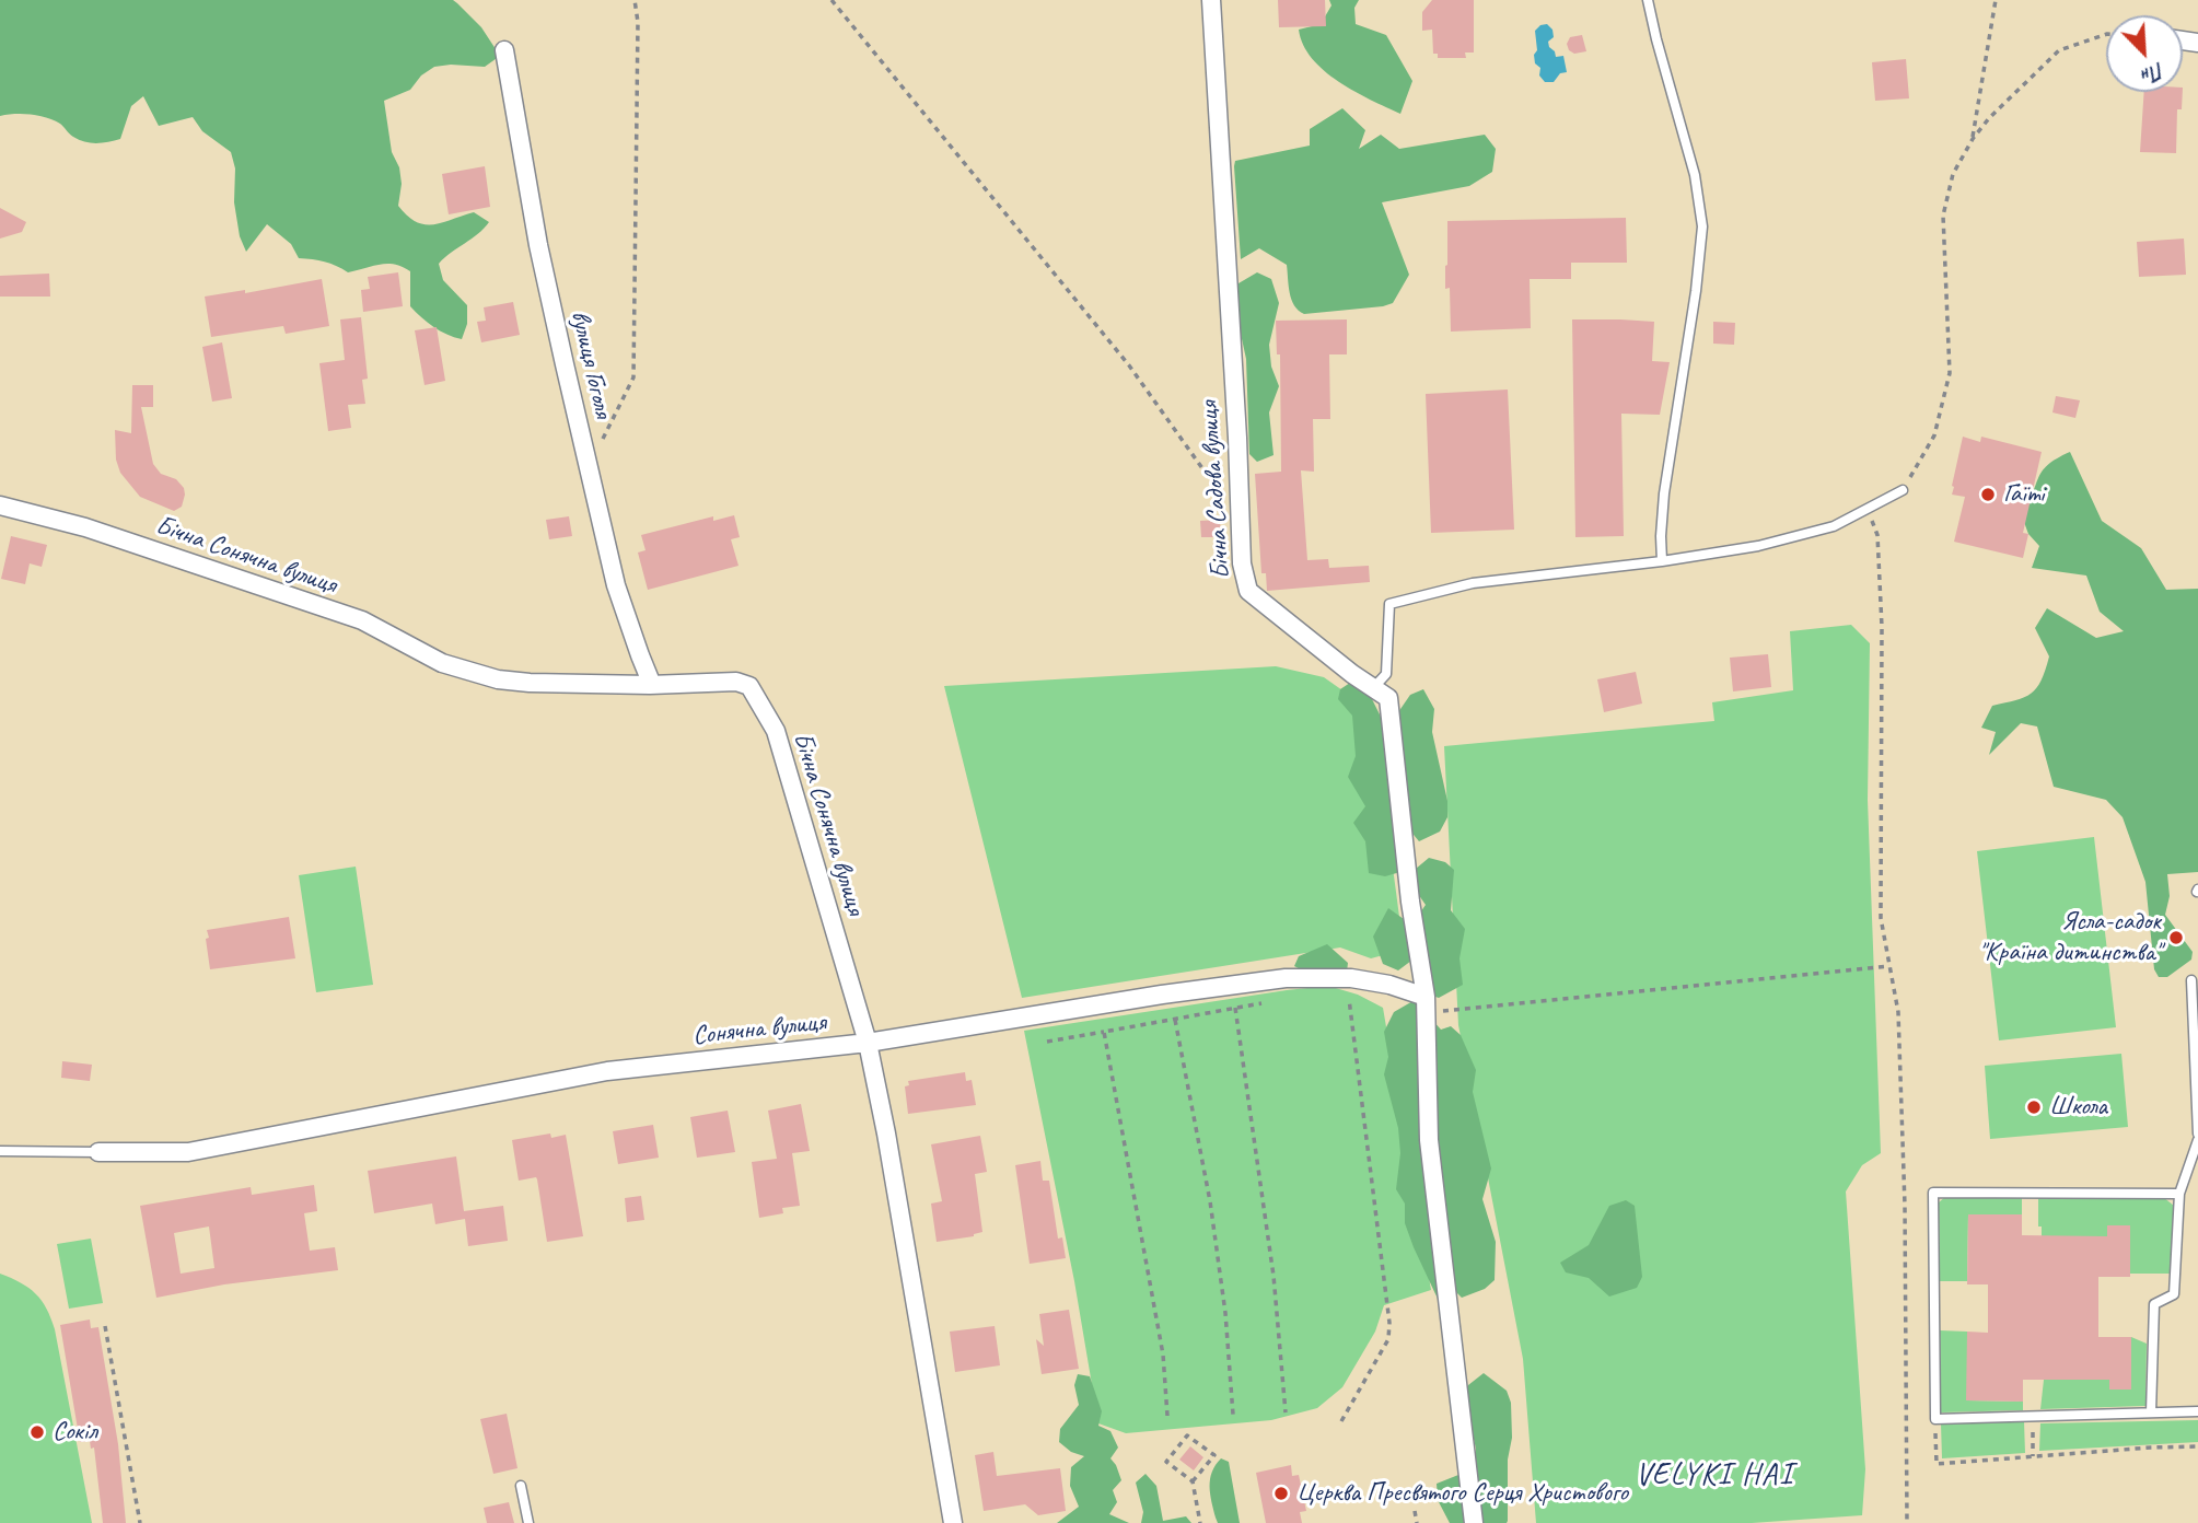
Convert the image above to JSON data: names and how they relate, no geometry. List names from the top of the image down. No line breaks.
{"streets":{"street":["вулиця Гоголя","Бічна Садова вулиця","Бічна Сонячна вулиця","Сонячна вулиця"]},"crossings":[["вулиця Гоголя","Бічна Сонячна вулиця"],["Бічна Садова вулиця","Сонячна вулиця"],["Бічна Сонячна вулиця","Сонячна вулиця"]],"districts":["VELYKI HAI"],"places":["Гаїті","Ясла-садок \"Країна дитинства\"","Школа","Сокіл","Церква Пресвятого Серця Христового"],"north":"bottom right"}
